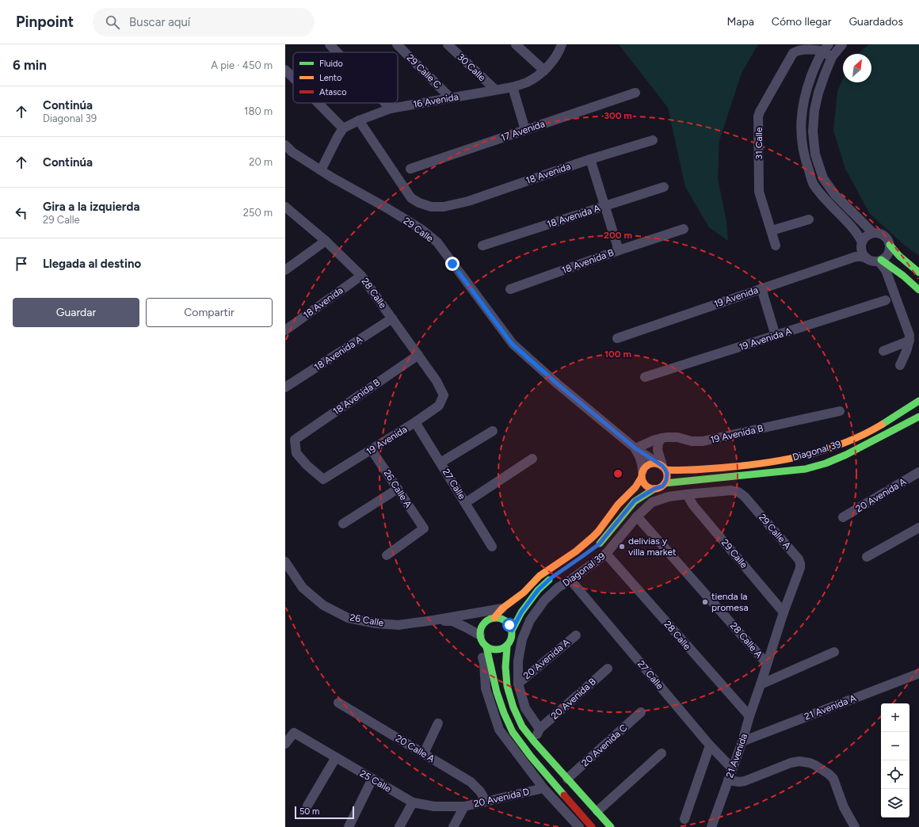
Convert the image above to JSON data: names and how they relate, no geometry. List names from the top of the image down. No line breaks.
{"streets":{"street":["30 Calle","29 Calle C","16 Avenida","17 Avenida","31 Calle","18 Avenida","18 Avenida A","29 Calle","18 Avenida B","28 Calle","19 Avenida","19 Avenida A","19 Avenida B","Diagonal 39","27 Calle","26 Calle A","20 Avenida A","29 Calle A","26 Calle","28 Calle A","20 Avenida B","21 Avenida A","20 Avenida C","20 Calle A","21 Avenida","25 Calle","20 Avenida D"]},"crossings":[["30 Calle","16 Avenida"],["29 Calle C","16 Avenida"],["16 Avenida","18 Avenida"],["18 Avenida","28 Calle"],["18 Avenida A","28 Calle"],["29 Calle","19 Avenida B"],["29 Calle","Diagonal 39"],["29 Calle","21 Avenida"],["18 Avenida B","28 Calle"],["18 Avenida B","19 Avenida"],["28 Calle","19 Avenida"],["28 Calle","Diagonal 39"],["28 Calle","21 Avenida"],["19 Avenida","27 Calle"],["19 Avenida","26 Calle A"],["Diagonal 39","27 Calle"],["Diagonal 39","20 Avenida A"],["Diagonal 39","29 Calle A"],["Diagonal 39","26 Calle"],["Diagonal 39","28 Calle A"],["Diagonal 39","20 Avenida B"],["27 Calle","21 Avenida"],["29 Calle A","21 Avenida"],["28 Calle A","21 Avenida"],["21 Avenida A","21 Avenida"],["20 Calle A","20 Avenida D"],["25 Calle","20 Avenida D"]],"places":["delivias y villa market","tienda la promesa"],"legend":["Fluido","Lento","Atasco"],"scale_bar":"50 m","north":"top right","page":{"header":"Pinpoint","search":"Buscar aquí","nav":["Mapa","Cómo llegar","Guardados"],"heading":["6 min","A pie · 450 m"],"list":[["Continúa","Diagonal 39","180 m"],["Continúa","20 m"],["Gira a la izquierda","29 Calle","250 m"],"Llegada al destino"],"buttons":["Guardar","Compartir"],"map_buttons":["+","−"],"scale":"50 m"},"rings":["300 m","200 m","100 m"]}
